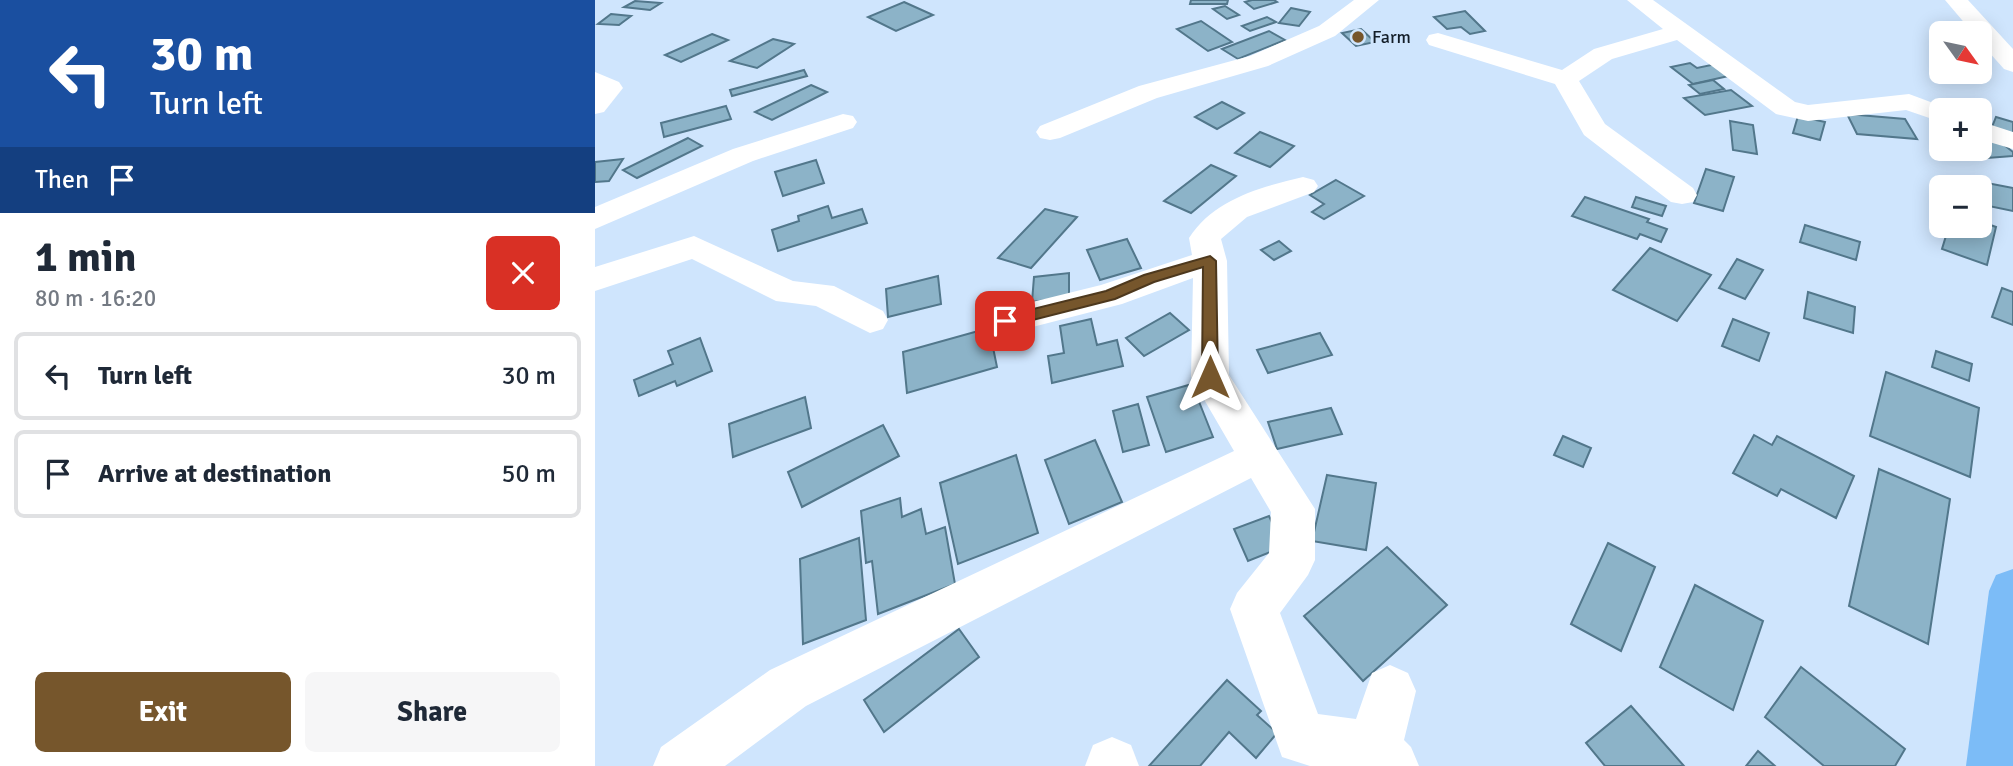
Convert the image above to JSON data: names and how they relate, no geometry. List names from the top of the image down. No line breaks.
{"places":["Farm"],"north":"bottom right","page":{"turn":["30 m","Turn left"],"map_buttons":["+","−"],"then":"Then","heading":["1 min","80 m · 16:20"],"list":[{"name":"Turn left","value":"30 m"},{"name":"Arrive at destination","value":"50 m"}],"buttons":["Exit","Share"]}}
